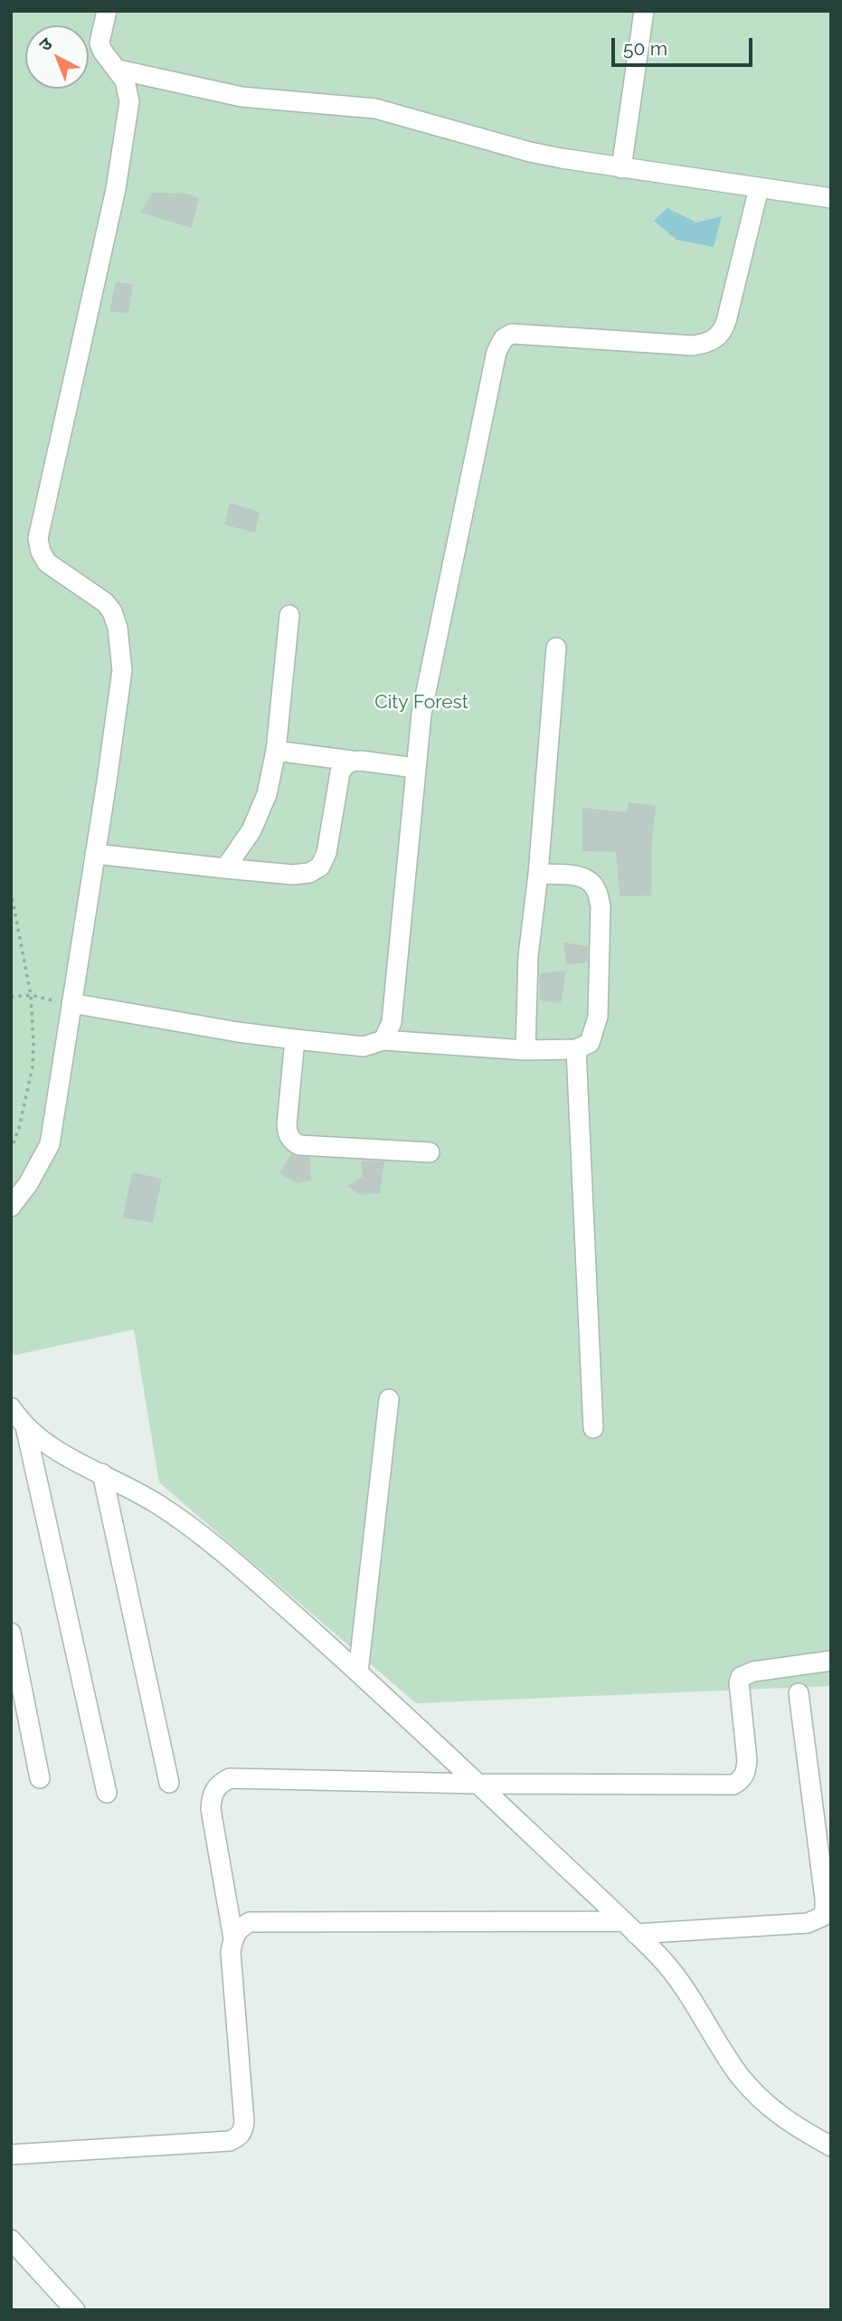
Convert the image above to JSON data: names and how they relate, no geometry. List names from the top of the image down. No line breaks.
{"parks":["City Forest"],"scale_bar":"50 m","north":"top left"}
